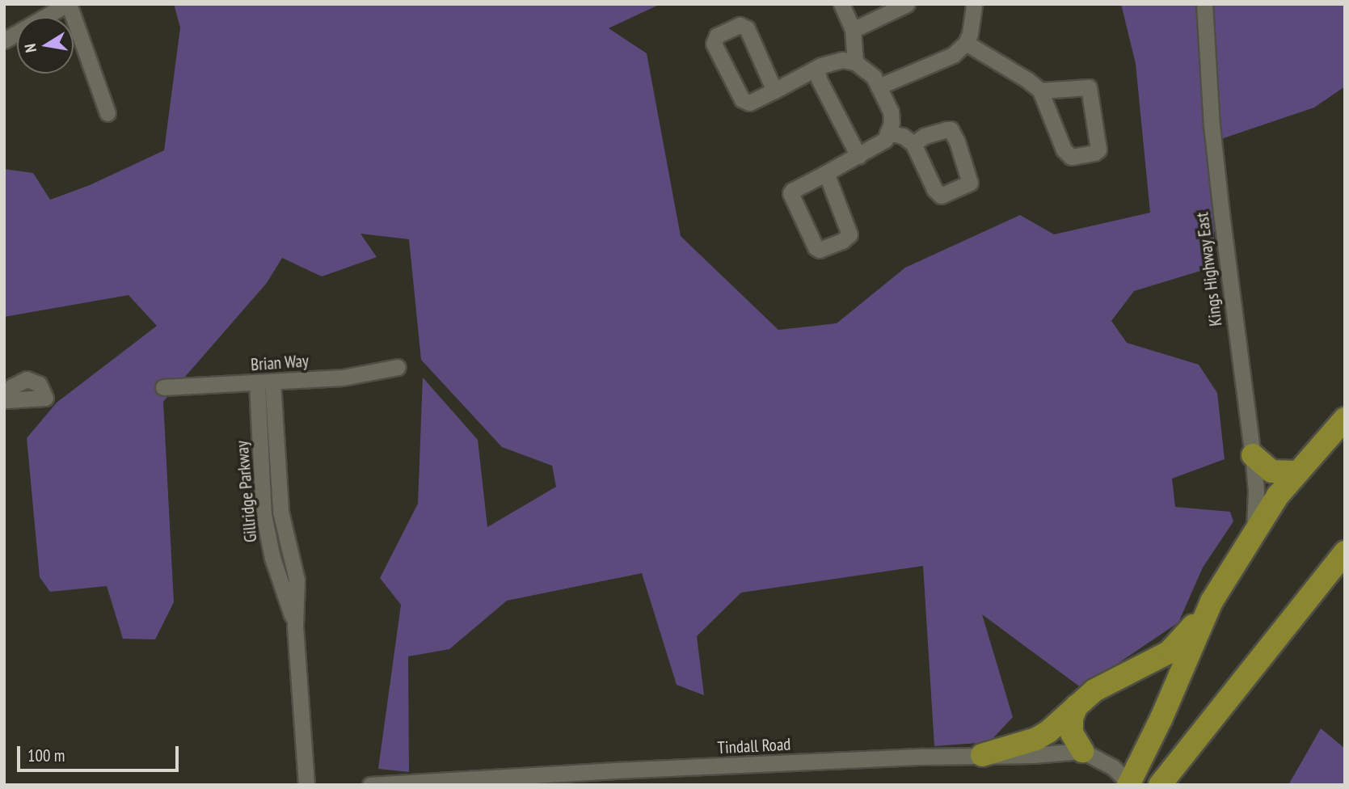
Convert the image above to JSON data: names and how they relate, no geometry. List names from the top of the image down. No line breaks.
{"streets":{"street":["Kings Highway East","Brian Way","Gillridge Parkway","Tindall Road"]},"crossings":[["Brian Way","Gillridge Parkway"]],"scale_bar":"100 m","north":"left"}
